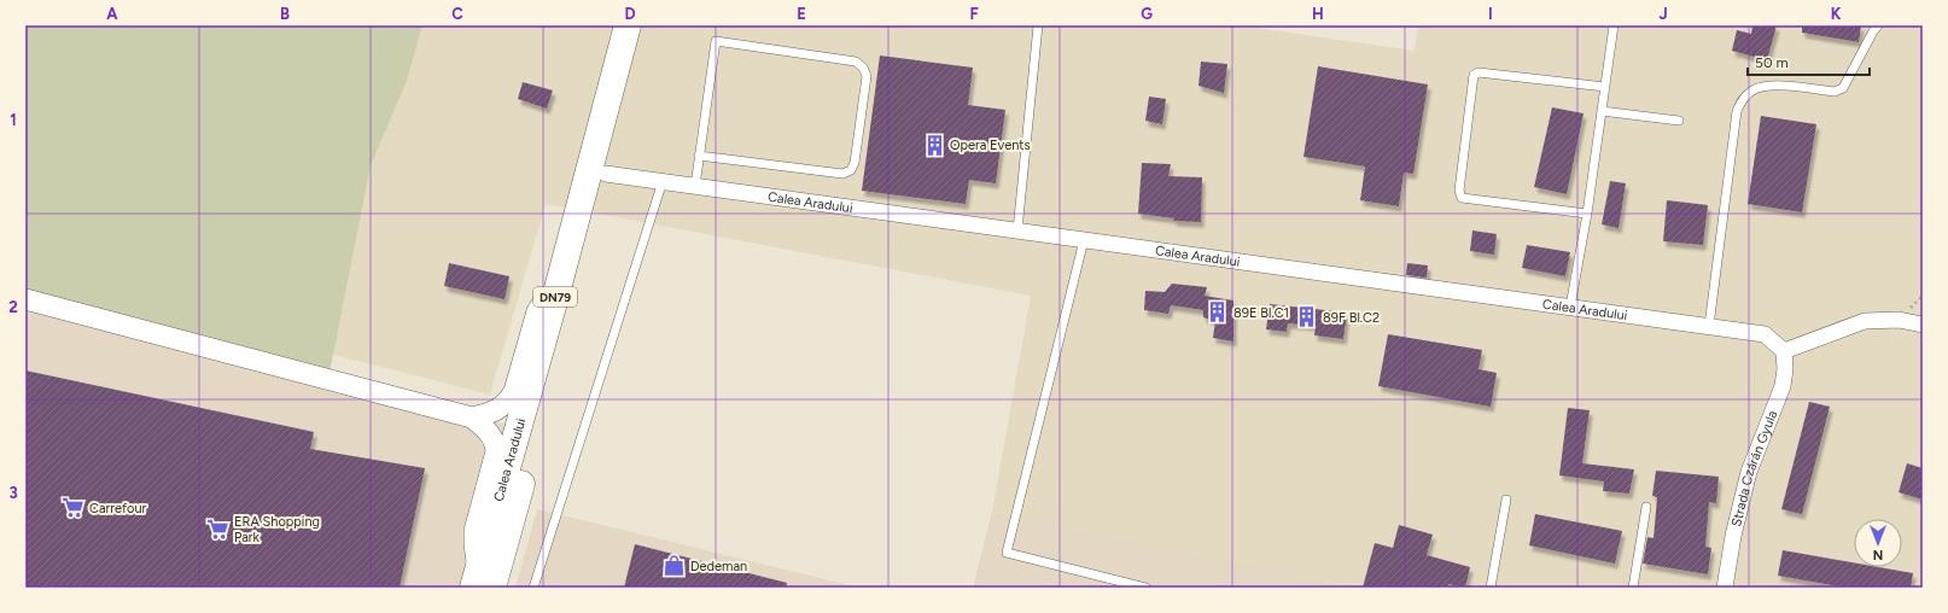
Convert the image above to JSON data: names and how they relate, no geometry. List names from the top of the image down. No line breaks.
{"streets":{"highway":["Calea Aradului","DN79"],"street":["Strada Czárán Gyula"]},"crossings":[["Calea Aradului","Strada Czárán Gyula"]],"places":{"building":["Opera Events","89E Bl.C1","89F Bl.C2"],"supermarket":["Carrefour","ERA Shopping Park"],"shop":["Dedeman"]},"scale_bar":"50 m","north":"bottom","grid":{"columns":["A","B","C","D","E","F","G","H","I","J","K"],"rows":["1","2","3"]}}
